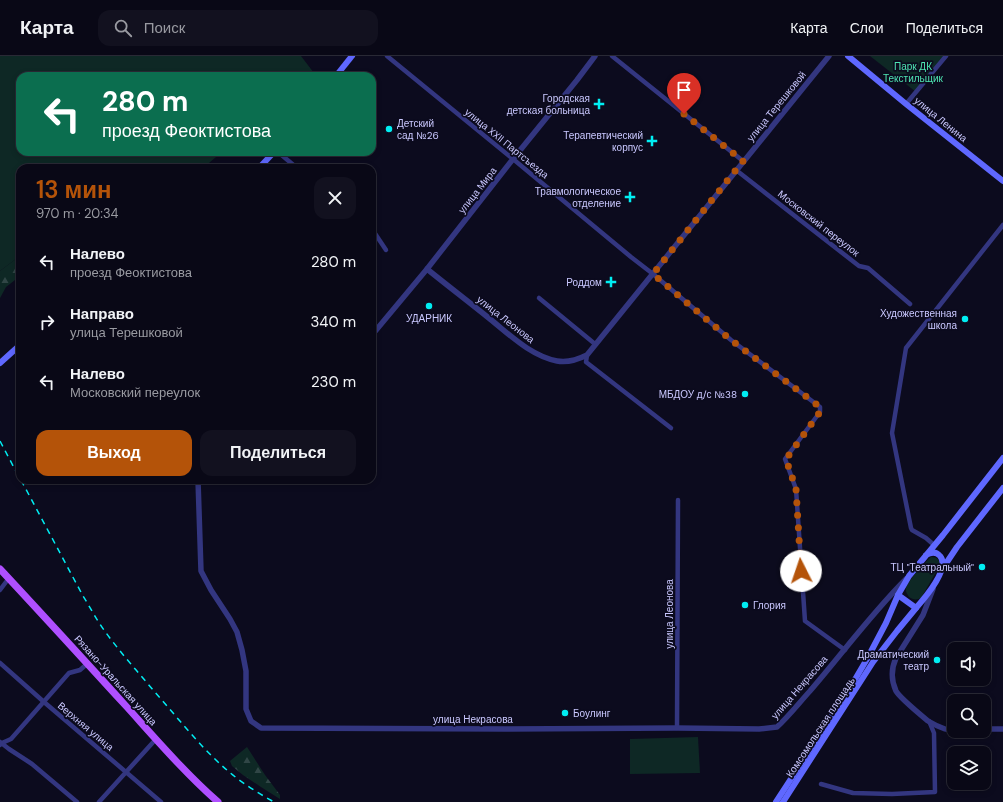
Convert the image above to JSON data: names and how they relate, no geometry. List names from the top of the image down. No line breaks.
{"streets":{"main road":["улица Ленина","Рязано-Уральская улица","Комсомольская площадь"],"street":["улица Терешковой","улица XXII Партсъезда","улица Мира","Московский переулок","улица Леонова","улица Некрасова","Верхняя улица"]},"crossings":[["улица Терешковой","улица XXII Партсъезда"],["улица Терешковой","Московский переулок"],["улица Терешковой","улица Леонова"],["улица XXII Партсъезда","улица Мира"],["улица XXII Партсъезда","улица Некрасова"],["улица Мира","улица Леонова"],["улица Леонова","улица Некрасова"]],"parks":["Парк ДК Текстильщик"],"places":{"health":["Городская детская больница","Терапевтический корпус","Травмологическое отделение","Роддом"],"other":["Детский сад №26","УДАРНИК","Художественная школа","МБДОУ д/с №38","ТЦ \"Театральный\"","Глория","Драматический театр","Боулинг"]},"page":{"header":"Карта","search":"Поиск","nav":["Карта","Слои","Поделиться"],"turn":["280 m","проезд Феоктистова"],"heading":["13 мин","970 m · 20:34"],"list":[{"name":"Налево","note":"проезд Феоктистова","value":"280 m"},{"name":"Направо","note":"улица Терешковой","value":"340 m"},{"name":"Налево","note":"Московский переулок","value":"230 m"}],"buttons":["Выход","Поделиться"]}}
